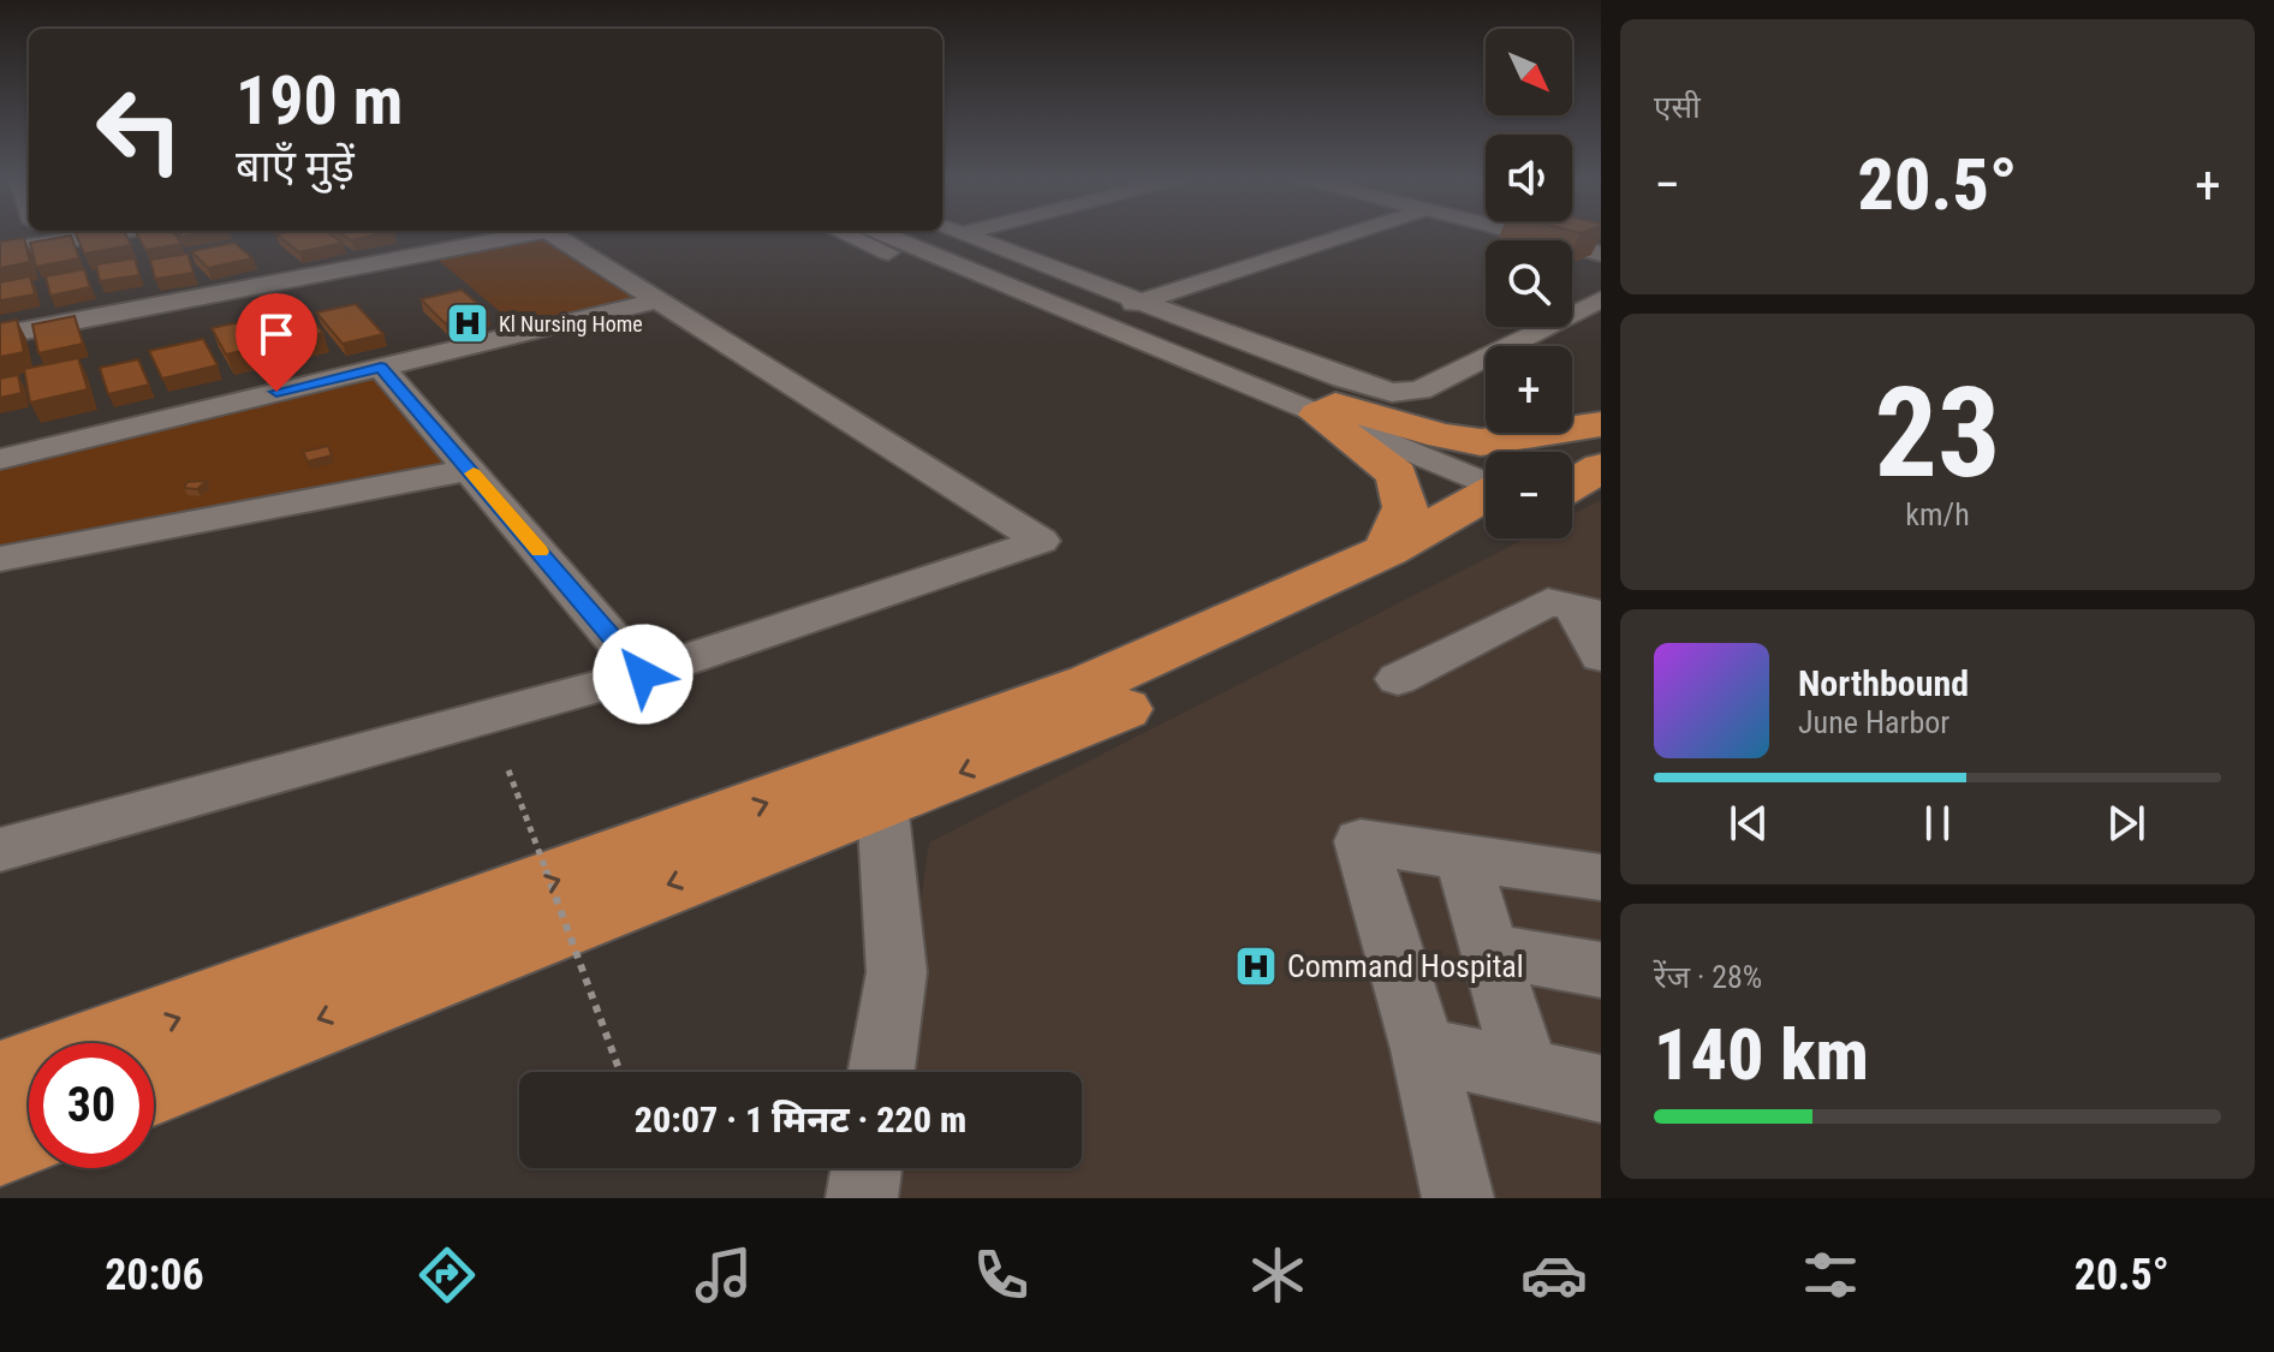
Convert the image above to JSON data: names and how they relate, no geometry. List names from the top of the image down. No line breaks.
{"places":{"hospital":["Kl Nursing Home","Command Hospital"]},"north":"bottom right","page":{"tile":["एसी",["23","km/h"],["रेंज · 28%","140 km"]],"map_buttons":["+","−"],"turn":["190 m","बाएँ मुड़ें"],"heat":["−","20.5°","+"],"song":["Northbound","June Harbor"],"limit":"30","trip":"20:07 · 1 मिनट · 220 m","tabs":["20:06","20.5°"]}}
